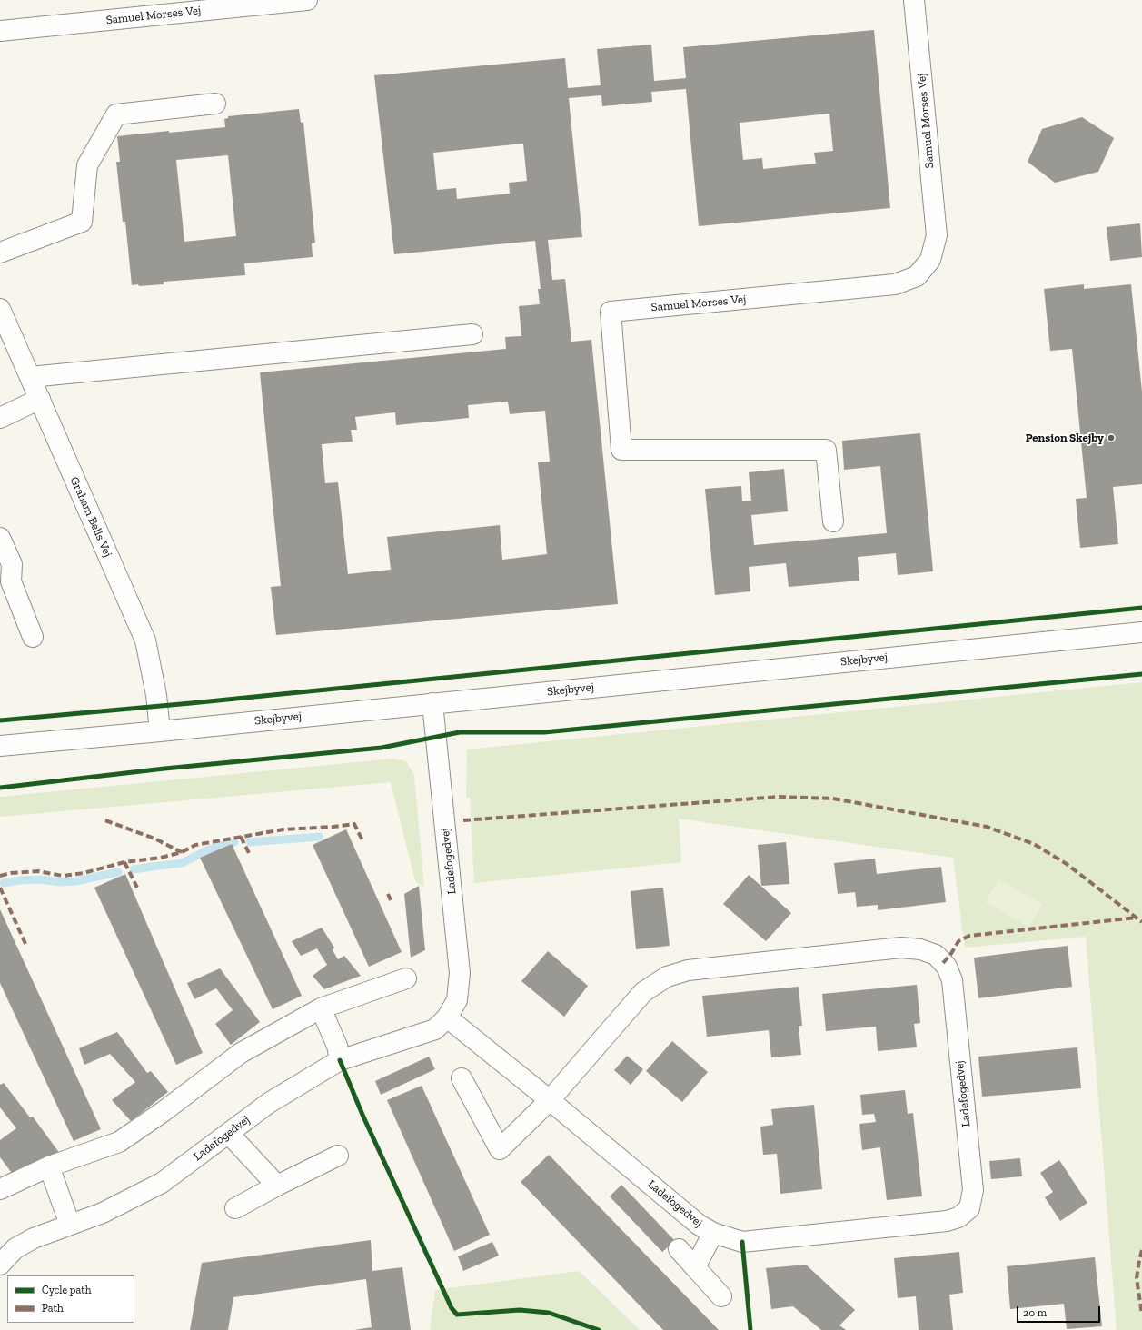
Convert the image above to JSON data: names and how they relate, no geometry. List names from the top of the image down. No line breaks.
{"streets":{"street":["Samuel Morses Vej","Graham Bells Vej","Skejbyvej","Ladefogedvej"]},"crossings":[["Graham Bells Vej","Skejbyvej"],["Skejbyvej","Ladefogedvej"]],"places":["Pension Skejby"],"legend":["Cycle path","Path"],"scale_bar":"20 m"}
